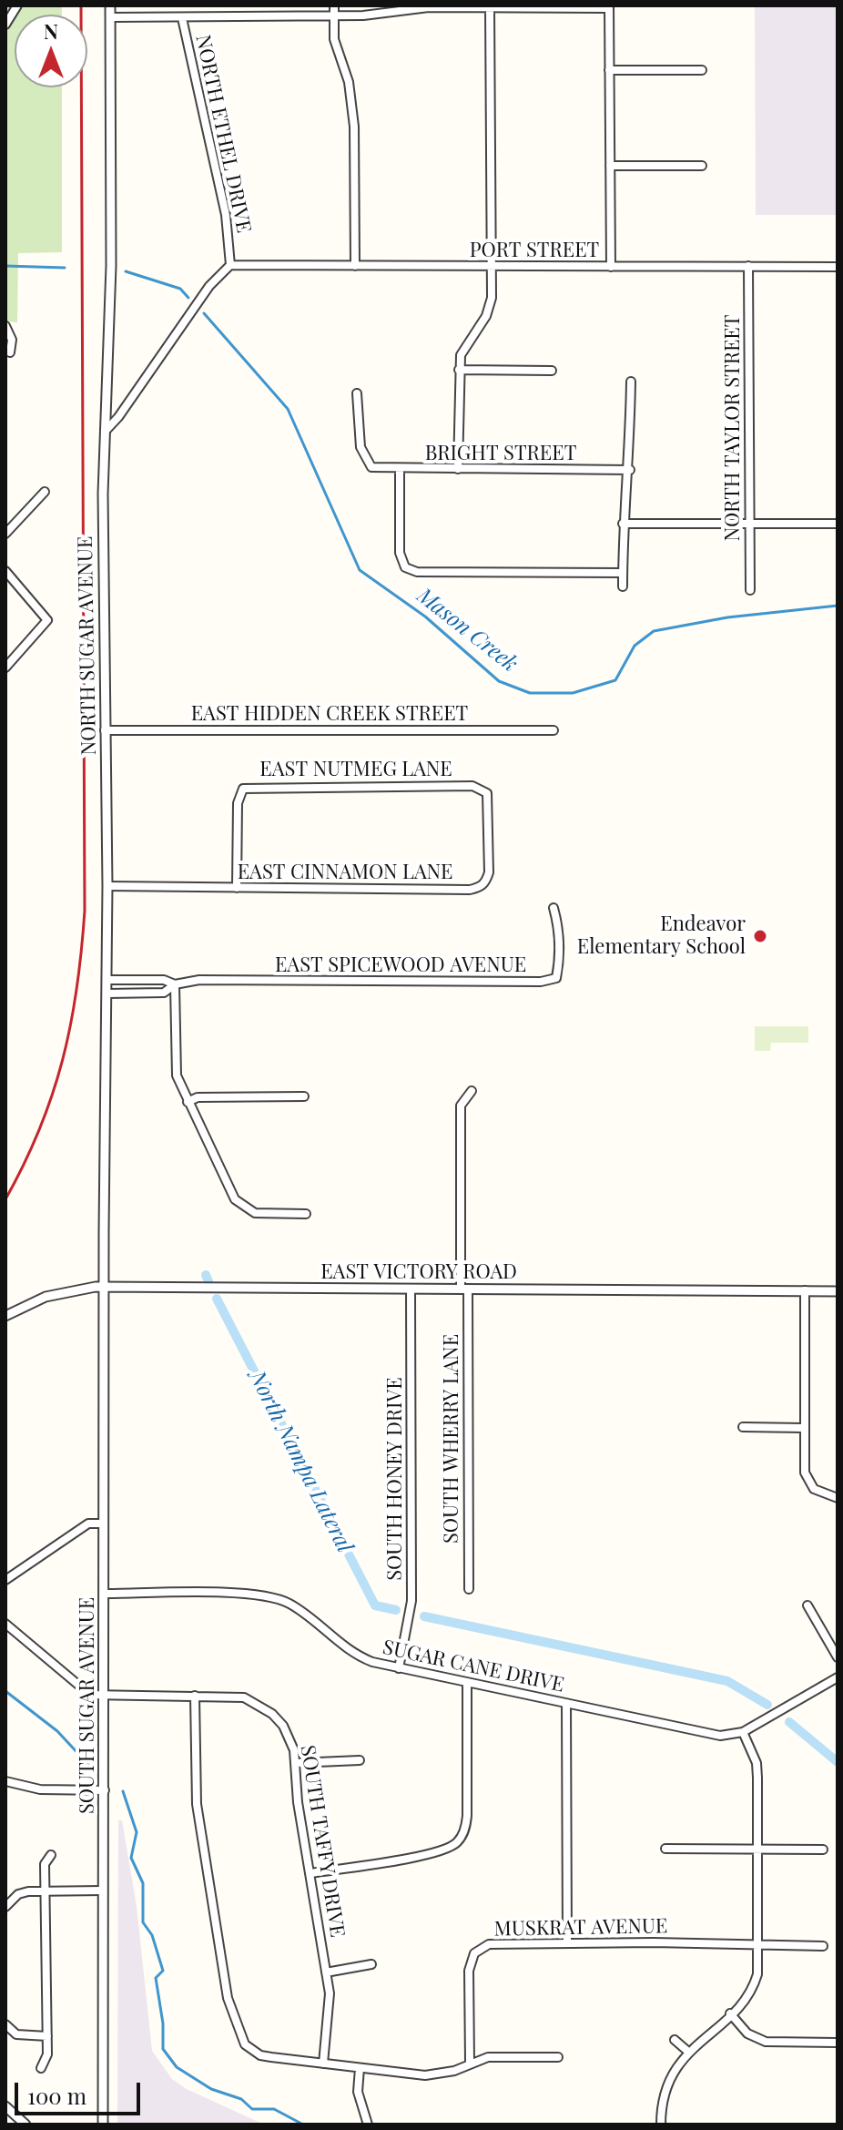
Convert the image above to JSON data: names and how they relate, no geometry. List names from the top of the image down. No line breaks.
{"streets":{"street":["NORTH ETHEL DRIVE","PORT STREET","NORTH TAYLOR STREET","BRIGHT STREET","NORTH SUGAR AVENUE","EAST HIDDEN CREEK STREET","EAST NUTMEG LANE","EAST CINNAMON LANE","EAST SPICEWOOD AVENUE","EAST VICTORY ROAD","SOUTH WHERRY LANE","SOUTH HONEY DRIVE","SUGAR CANE DRIVE","SOUTH SUGAR AVENUE","SOUTH TAFFY DRIVE","MUSKRAT AVENUE"]},"crossings":[["NORTH ETHEL DRIVE","PORT STREET"],["NORTH ETHEL DRIVE","NORTH SUGAR AVENUE"],["PORT STREET","NORTH TAYLOR STREET"],["NORTH SUGAR AVENUE","EAST HIDDEN CREEK STREET"],["NORTH SUGAR AVENUE","EAST CINNAMON LANE"],["NORTH SUGAR AVENUE","EAST SPICEWOOD AVENUE"],["NORTH SUGAR AVENUE","EAST VICTORY ROAD"],["NORTH SUGAR AVENUE","SOUTH SUGAR AVENUE"],["EAST NUTMEG LANE","EAST CINNAMON LANE"],["EAST VICTORY ROAD","SOUTH WHERRY LANE"],["EAST VICTORY ROAD","SOUTH HONEY DRIVE"],["EAST VICTORY ROAD","SOUTH SUGAR AVENUE"],["SOUTH HONEY DRIVE","SUGAR CANE DRIVE"],["SUGAR CANE DRIVE","SOUTH SUGAR AVENUE"],["SOUTH SUGAR AVENUE","SOUTH TAFFY DRIVE"]],"water":["Mason Creek","North Nampa Lateral"],"places":["Endeavor Elementary School"],"scale_bar":"100 m","north":"top"}
